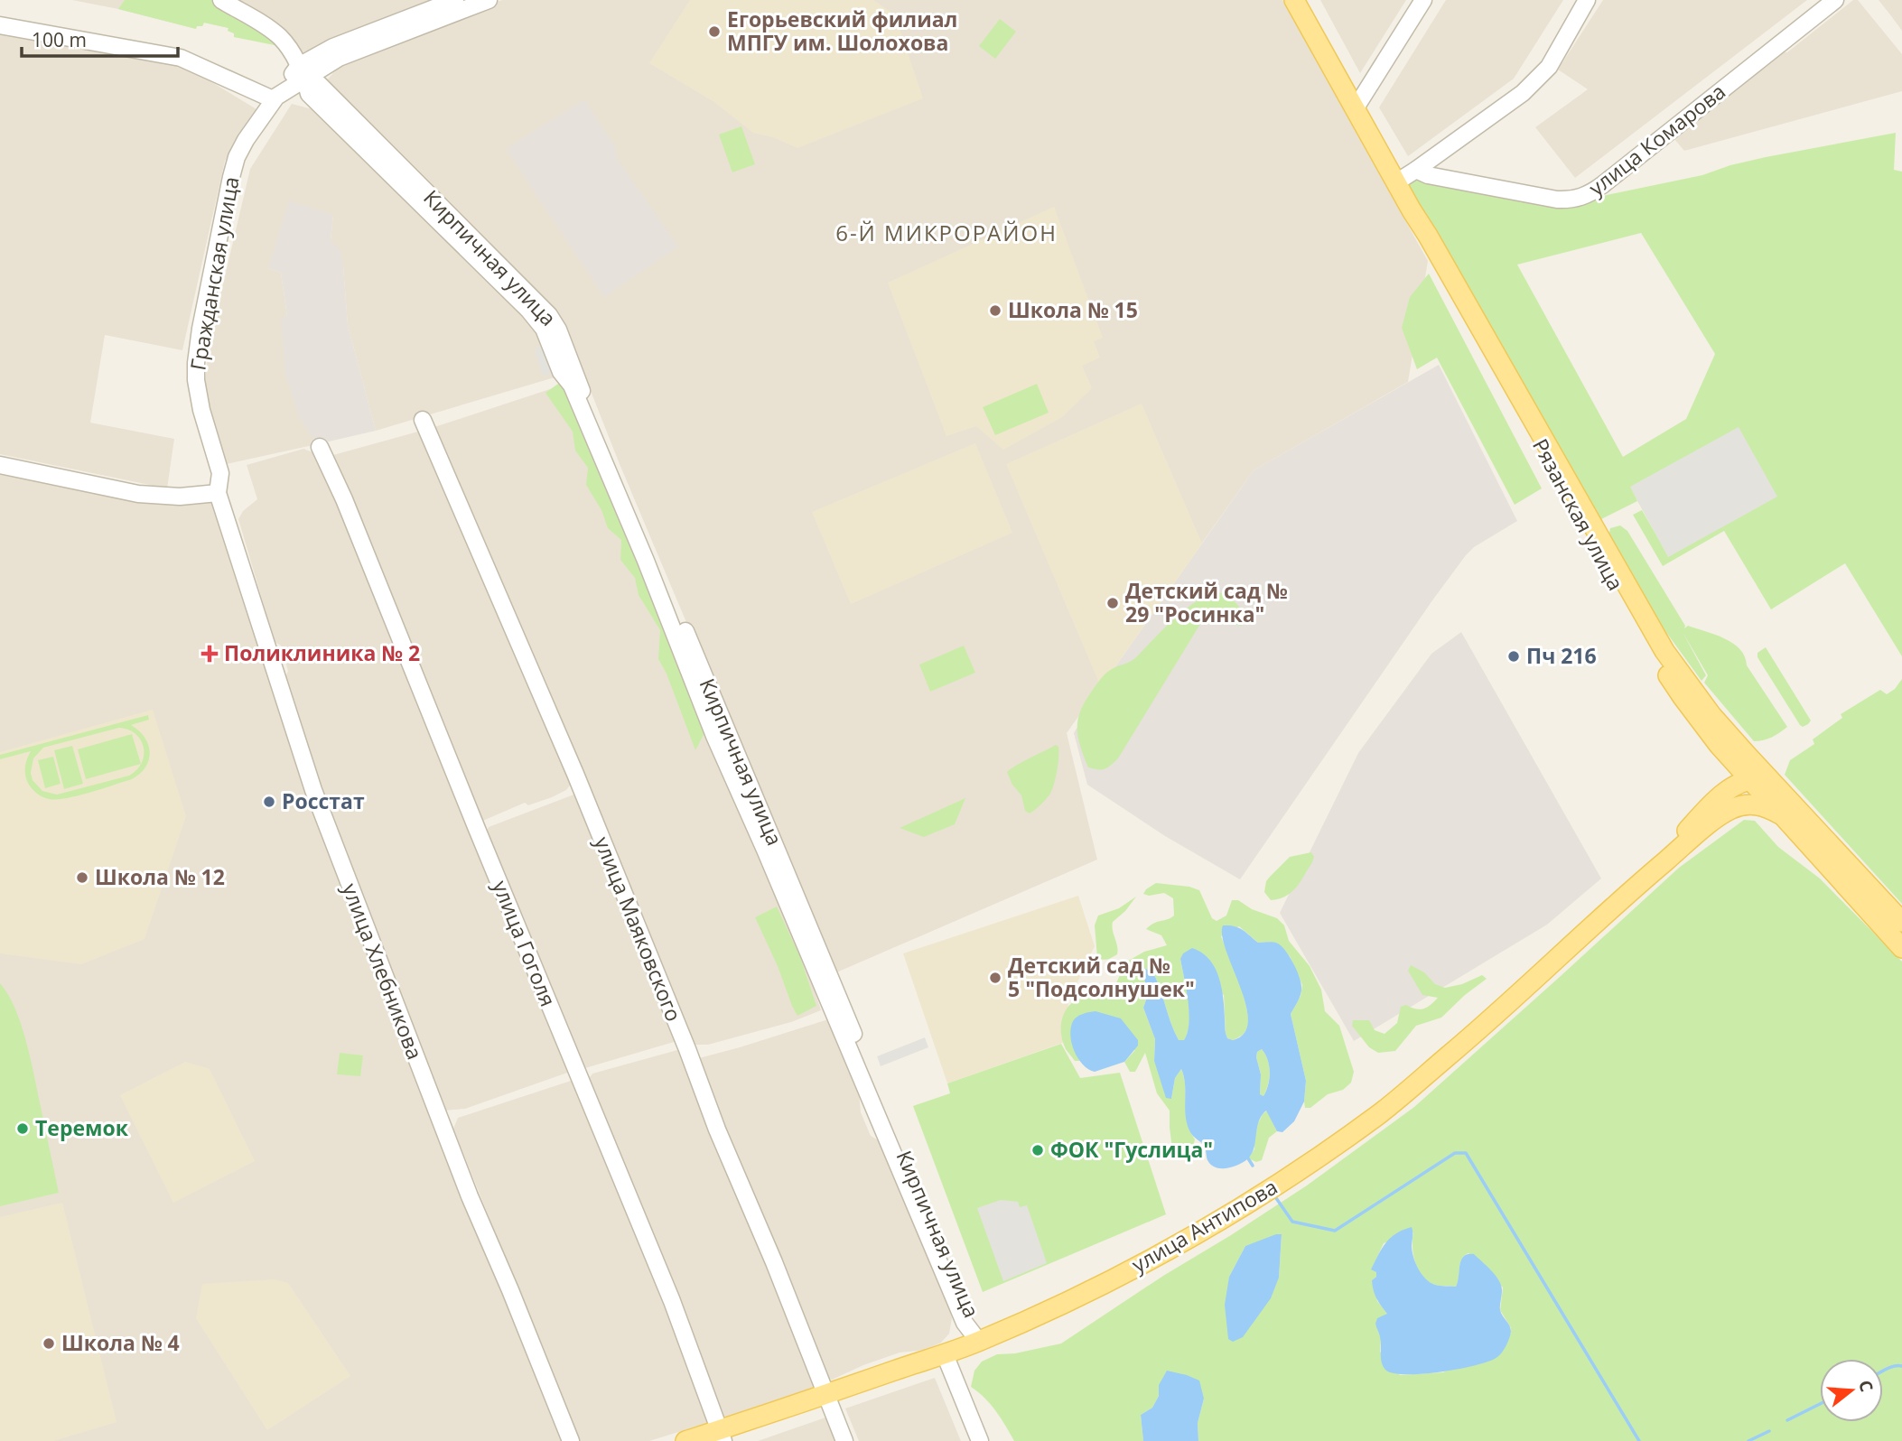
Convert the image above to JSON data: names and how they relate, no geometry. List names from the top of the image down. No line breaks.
{"streets":{"main road":["Рязанская улица","улица Антипова"],"street":["улица Комарова","Кирпичная улица","Гражданская улица","улица Маяковского","улица Гоголя","улица Хлебникова"]},"crossings":[["Кирпичная улица","Гражданская улица"],["Кирпичная улица","улица Антипова"],["Гражданская улица","улица Хлебникова"],["Рязанская улица","улица Антипова"],["улица Маяковского","улица Антипова"],["улица Гоголя","улица Антипова"]],"districts":["6-Й МИКРОРАЙОН"],"places":{"other":["Егорьевский филиал МПГУ им. Шолохова","Школа № 15","Детский сад № 29 \"Росинка\"","Пч 216","Росстат","Школа № 12","Детский сад № 5 \"Подсолнушек\"","Теремок","ФОК \"Гуслица\"","Школа № 4"],"health":["Поликлиника № 2"]},"scale_bar":"100 m","north":"right"}
